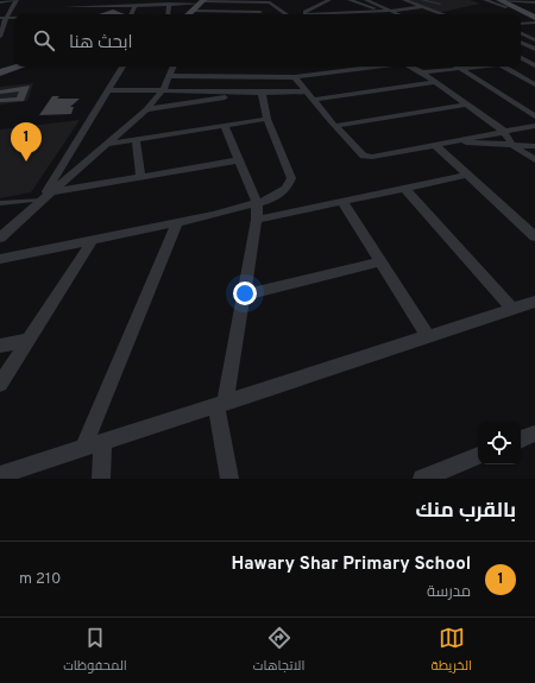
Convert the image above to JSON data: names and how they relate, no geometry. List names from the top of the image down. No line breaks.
{"page":{"search":"ابحث هنا","pins":"1","heading":"بالقرب منك","list":[{"mark":"1","name":"Hawary Shar Primary School","note":"مدرسة","value":"210 m"}],"nav":["الخريطة","الاتجاهات","المحفوظات"]}}
